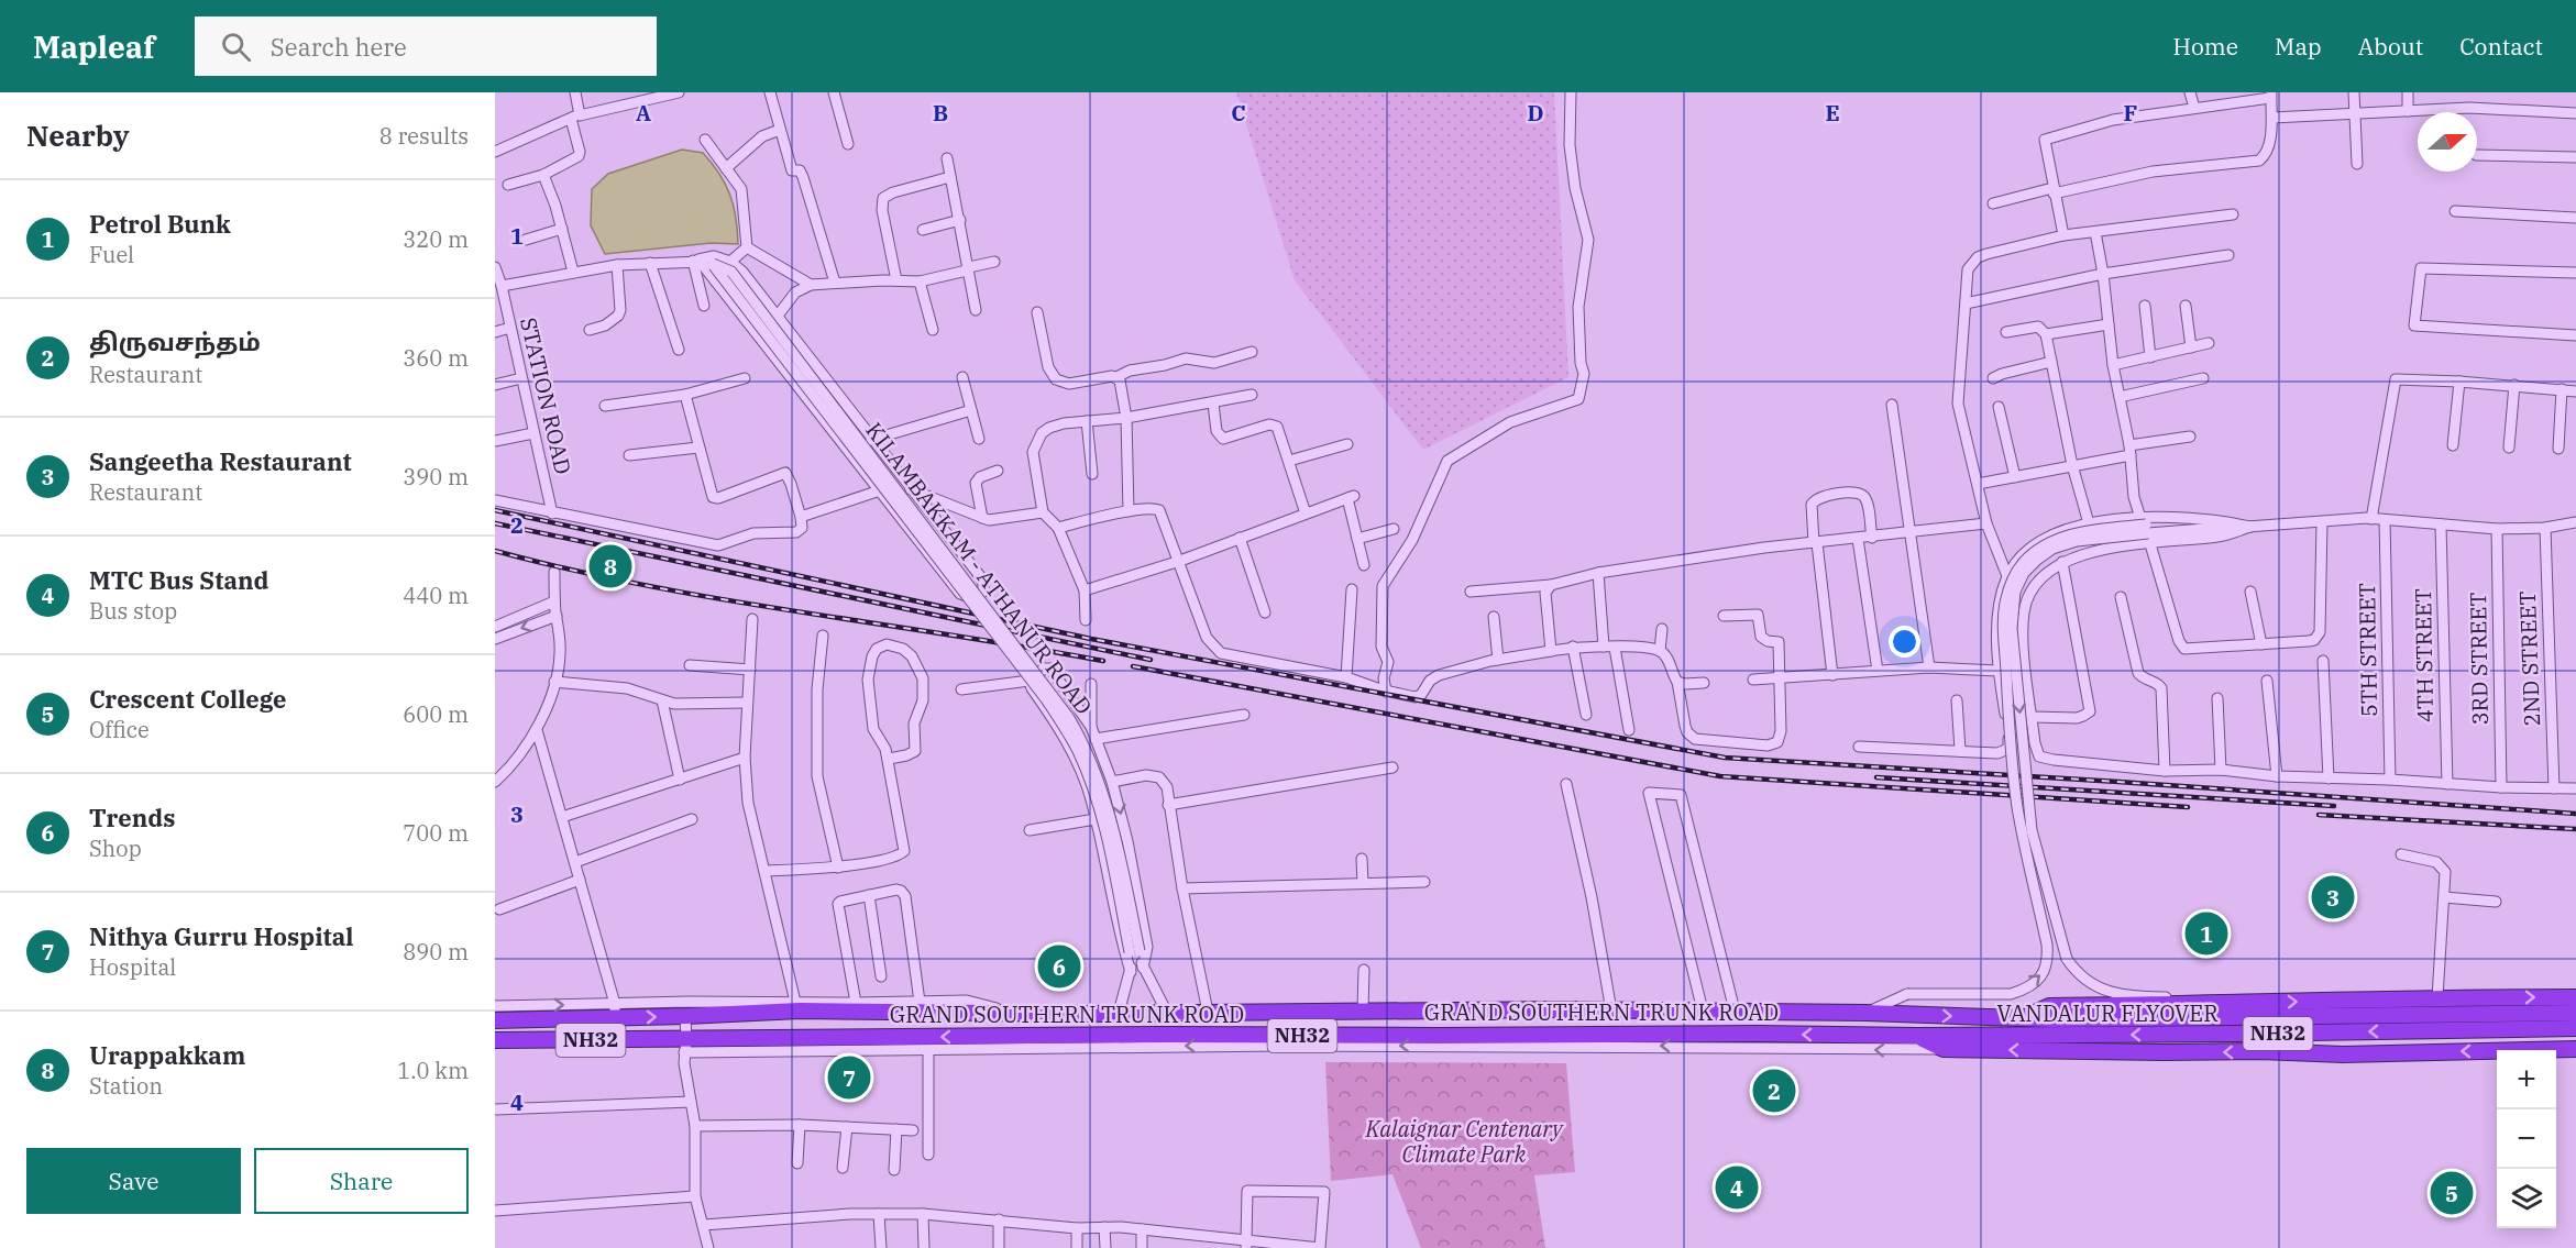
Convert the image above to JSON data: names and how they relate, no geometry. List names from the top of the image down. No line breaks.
{"streets":{"highway":["GRAND SOUTHERN TRUNK ROAD","VANDALUR FLYOVER","NH32"],"street":["STATION ROAD","KILAMBAKKAM - ATHANUR ROAD","5TH STREET","4TH STREET","3RD STREET","2ND STREET"]},"crossings":[["STATION ROAD","KILAMBAKKAM - ATHANUR ROAD"],["KILAMBAKKAM - ATHANUR ROAD","GRAND SOUTHERN TRUNK ROAD"],["KILAMBAKKAM - ATHANUR ROAD","NH32"],["GRAND SOUTHERN TRUNK ROAD","VANDALUR FLYOVER"],["GRAND SOUTHERN TRUNK ROAD","NH32"]],"parks":["Kalaignar Centenary Climate Park"],"north":"right","page":{"header":"Mapleaf","search":"Search here","nav":["Home","Map","About","Contact"],"heading":["Nearby","8 results"],"list":[{"mark":"1","name":"Petrol Bunk","note":"Fuel","value":"320 m"},{"mark":"2","name":"திருவசந்தம்","note":"Restaurant","value":"360 m"},{"mark":"3","name":"Sangeetha Restaurant","note":"Restaurant","value":"390 m"},{"mark":"4","name":"MTC Bus Stand","note":"Bus stop","value":"440 m"},{"mark":"5","name":"Crescent College","note":"Office","value":"600 m"},{"mark":"6","name":"Trends","note":"Shop","value":"700 m"},{"mark":"7","name":"Nithya Gurru Hospital","note":"Hospital","value":"890 m"},{"mark":"8","name":"Urappakkam","note":"Station","value":"1.0 km"}],"pins":["8","3","1","6","7","2","4","5"],"map_buttons":["+","−"],"buttons":["Save","Share"]},"grid":{"columns":["A","B","C","D","E","F"],"rows":["1","2","3","4"]}}
